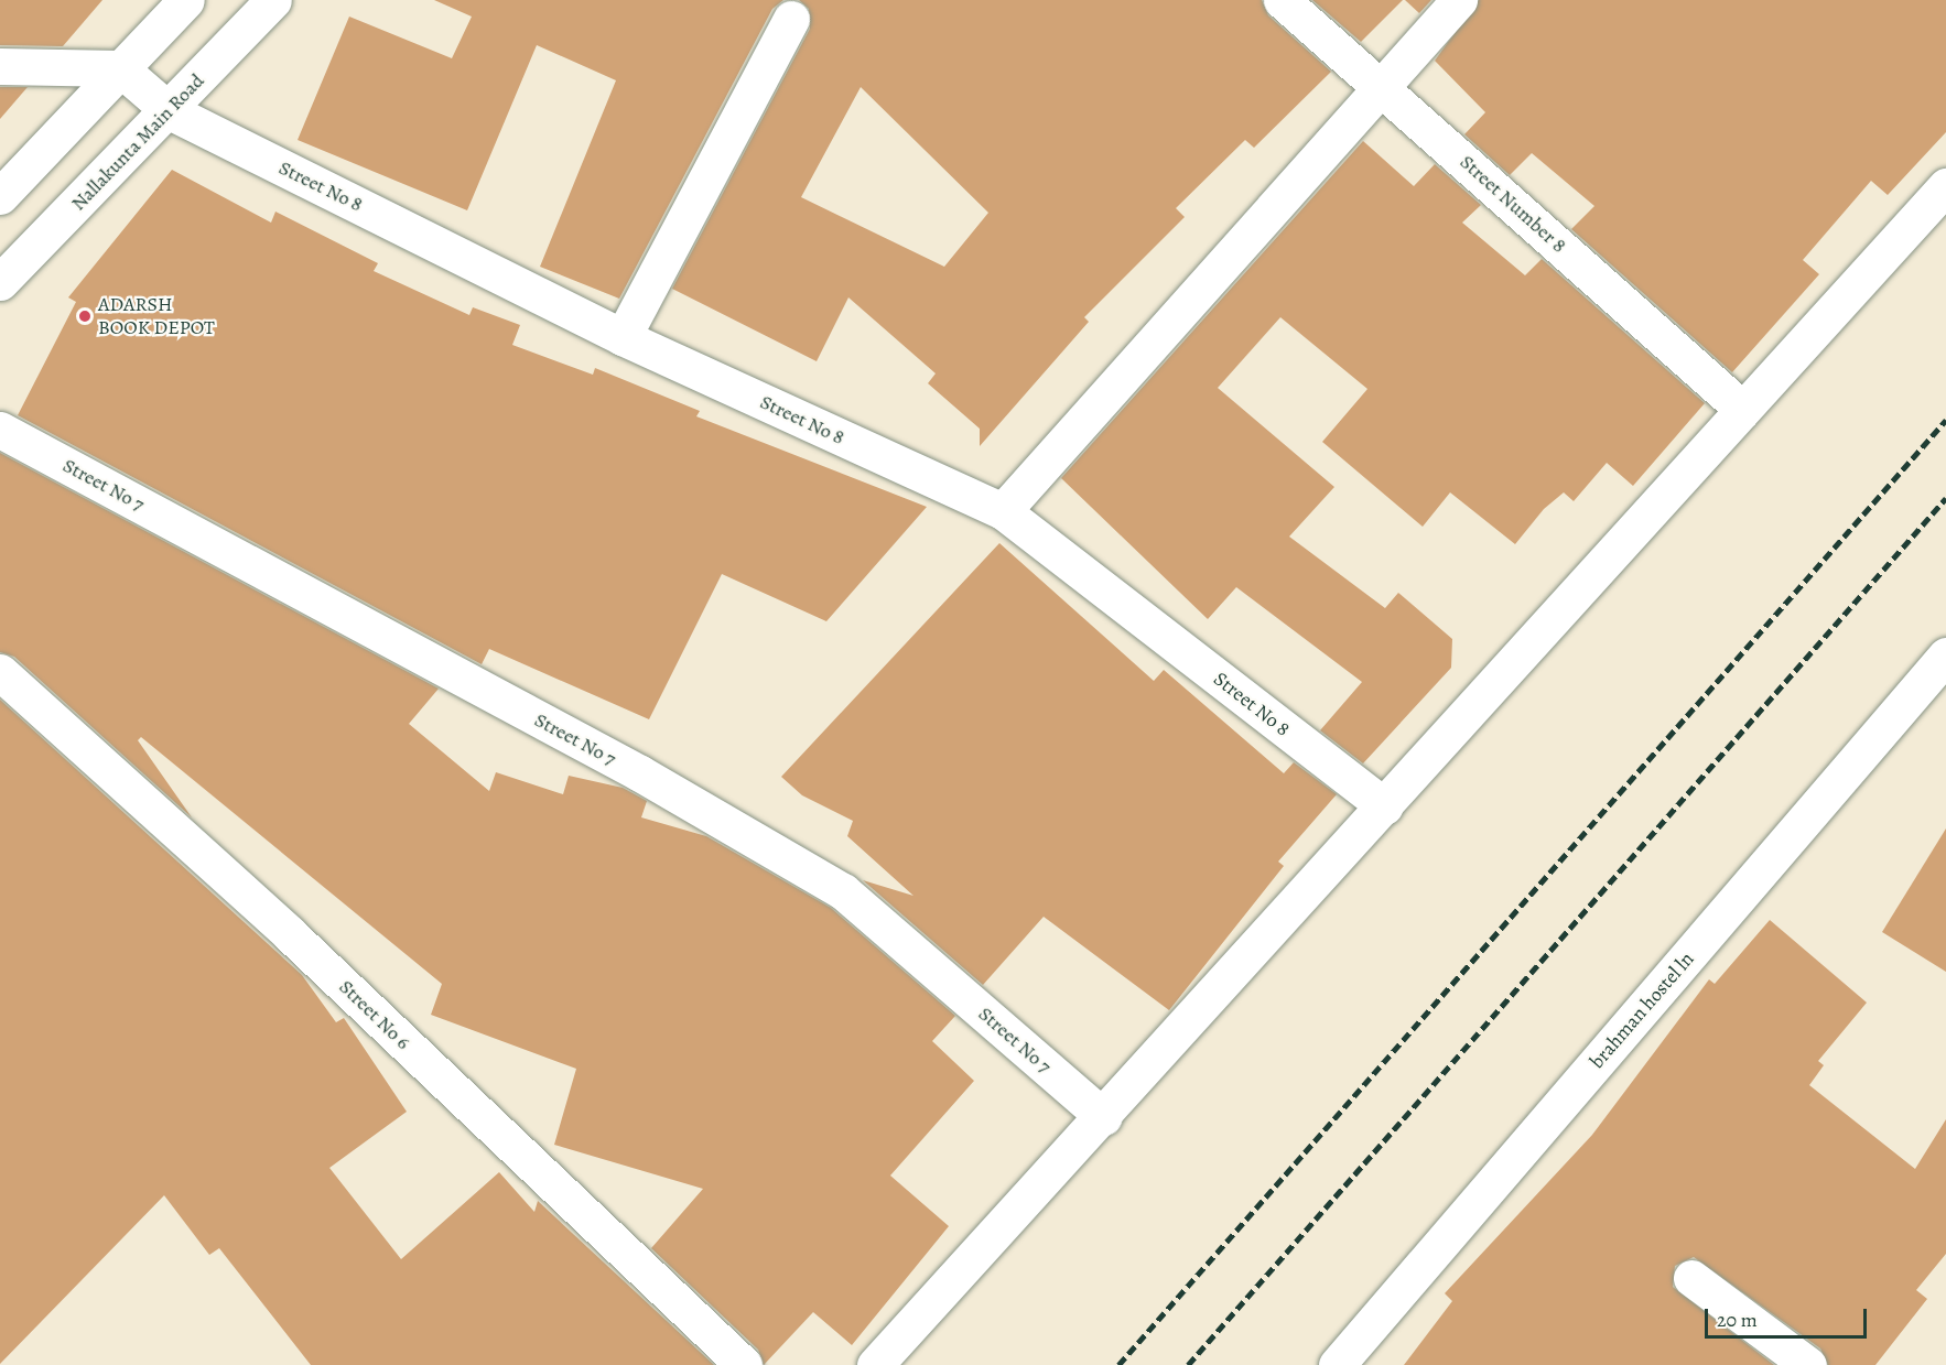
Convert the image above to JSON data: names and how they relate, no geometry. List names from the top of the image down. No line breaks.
{"streets":{"street":["Nallakunta Main Road","Street No 8","Street Number 8","Street No 7","brahman hostel ln","Street No 6"]},"crossings":[["Nallakunta Main Road","Street No 8"]],"places":["ADARSH BOOK DEPOT"],"scale_bar":"20 m"}
